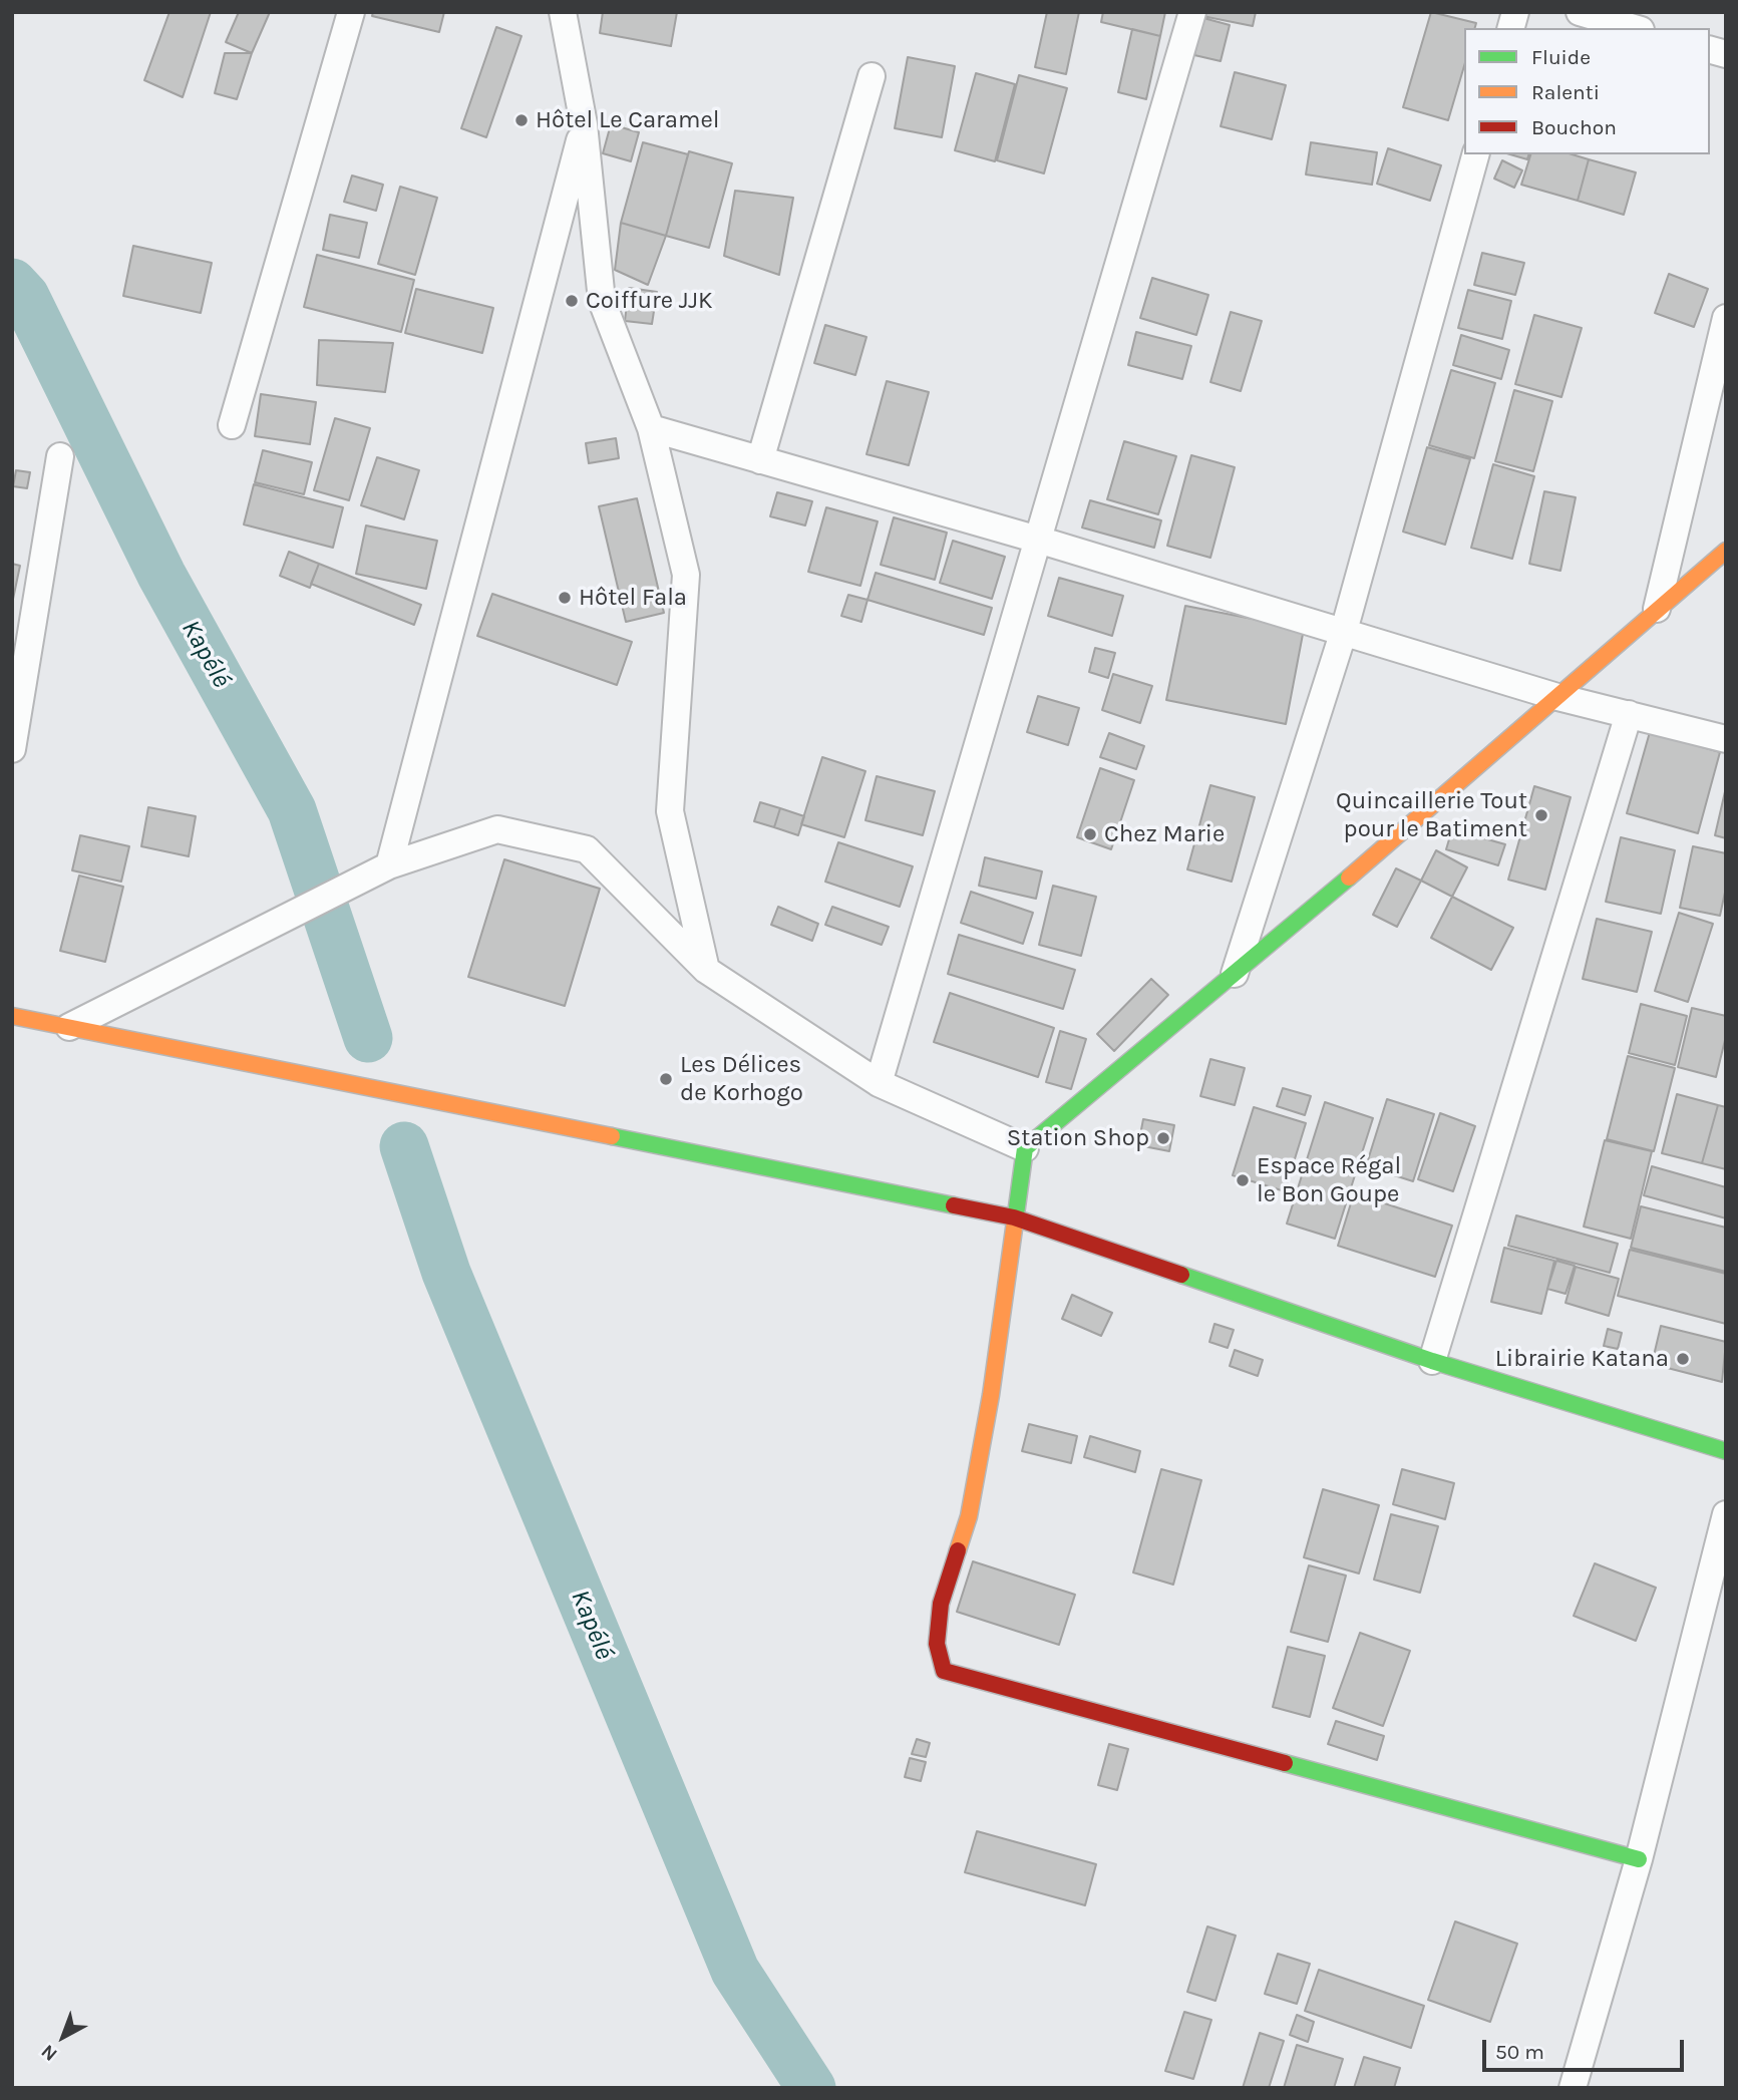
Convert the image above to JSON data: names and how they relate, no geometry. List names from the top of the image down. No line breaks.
{"water":["Kapélé"],"places":["Hôtel Le Caramel","Coiffure JJK","Hôtel Fala","Quincaillerie Tout pour le Batiment","Chez Marie","Les Délices de Korhogo","Station Shop","Espace Régal le Bon Goupe","Librairie Katana"],"legend":["Fluide","Ralenti","Bouchon"],"scale_bar":"50 m","north":"bottom left"}
